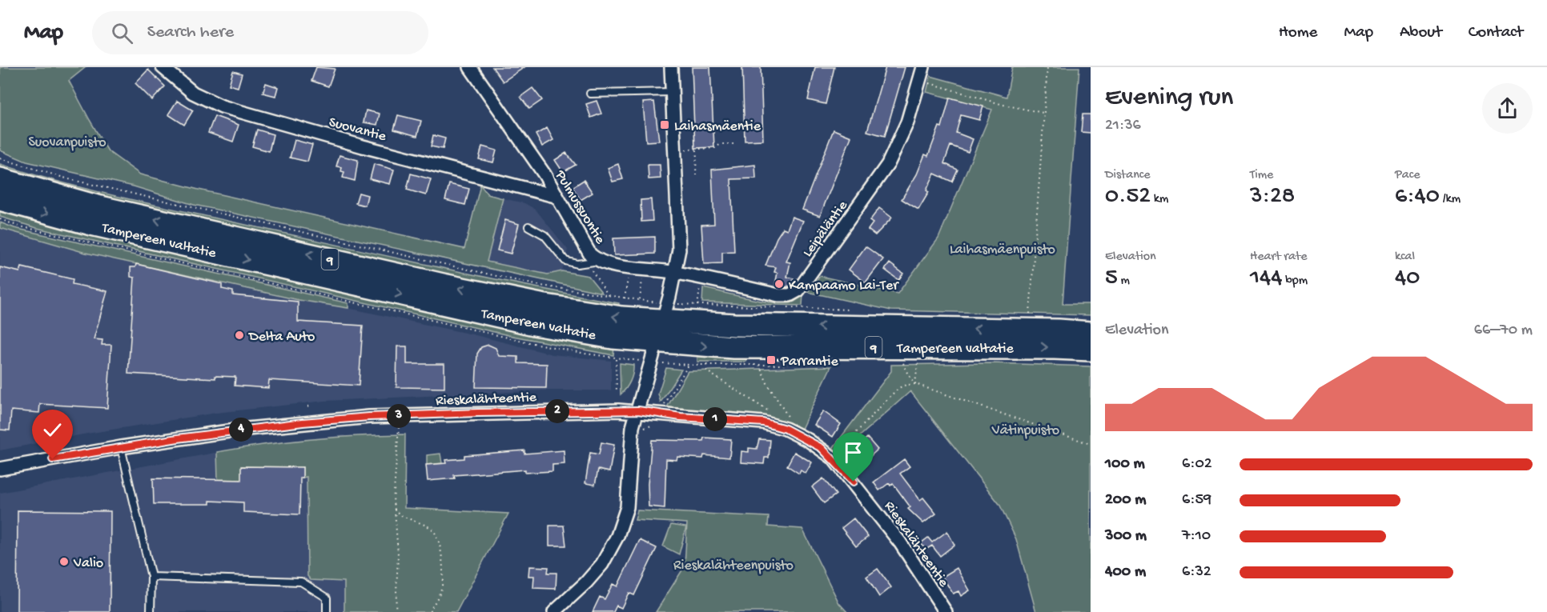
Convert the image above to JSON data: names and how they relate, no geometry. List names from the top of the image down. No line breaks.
{"streets":{"highway":["Tampereen valtatie","9"],"street":["Suovantie","Pulmussuontie","Leipäläntie","Rieskalähteentie"]},"crossings":[["Suovantie","Pulmussuontie"],["Pulmussuontie","Leipäläntie"]],"parks":["Suovanpuisto","Laihasmäenpuisto","Vätinpuisto","Rieskalähteenpuisto"],"places":{"transit":["Laihasmäentie","Parrantie"],"other":["Kampaamo Lai-Ter","Delta Auto","Valio"]},"page":{"header":"Map","search":"Search here","nav":["Home","Map","About","Contact"],"heading":["Evening run","21:36"],"stats":[["Distance","0.52 km"],["Time","3:28"],["Pace","6:40 /km"],["Elevation","5 m"],["Heart rate","144 bpm"],["kcal","40"]],"chart":["Elevation","66–70 m"],"pins":["2","3","1","4"],"list":[{"name":"100 m","note":"6:02"},{"name":"200 m","note":"6:59"},{"name":"300 m","note":"7:10"},{"name":"400 m","note":"6:32"}]}}
